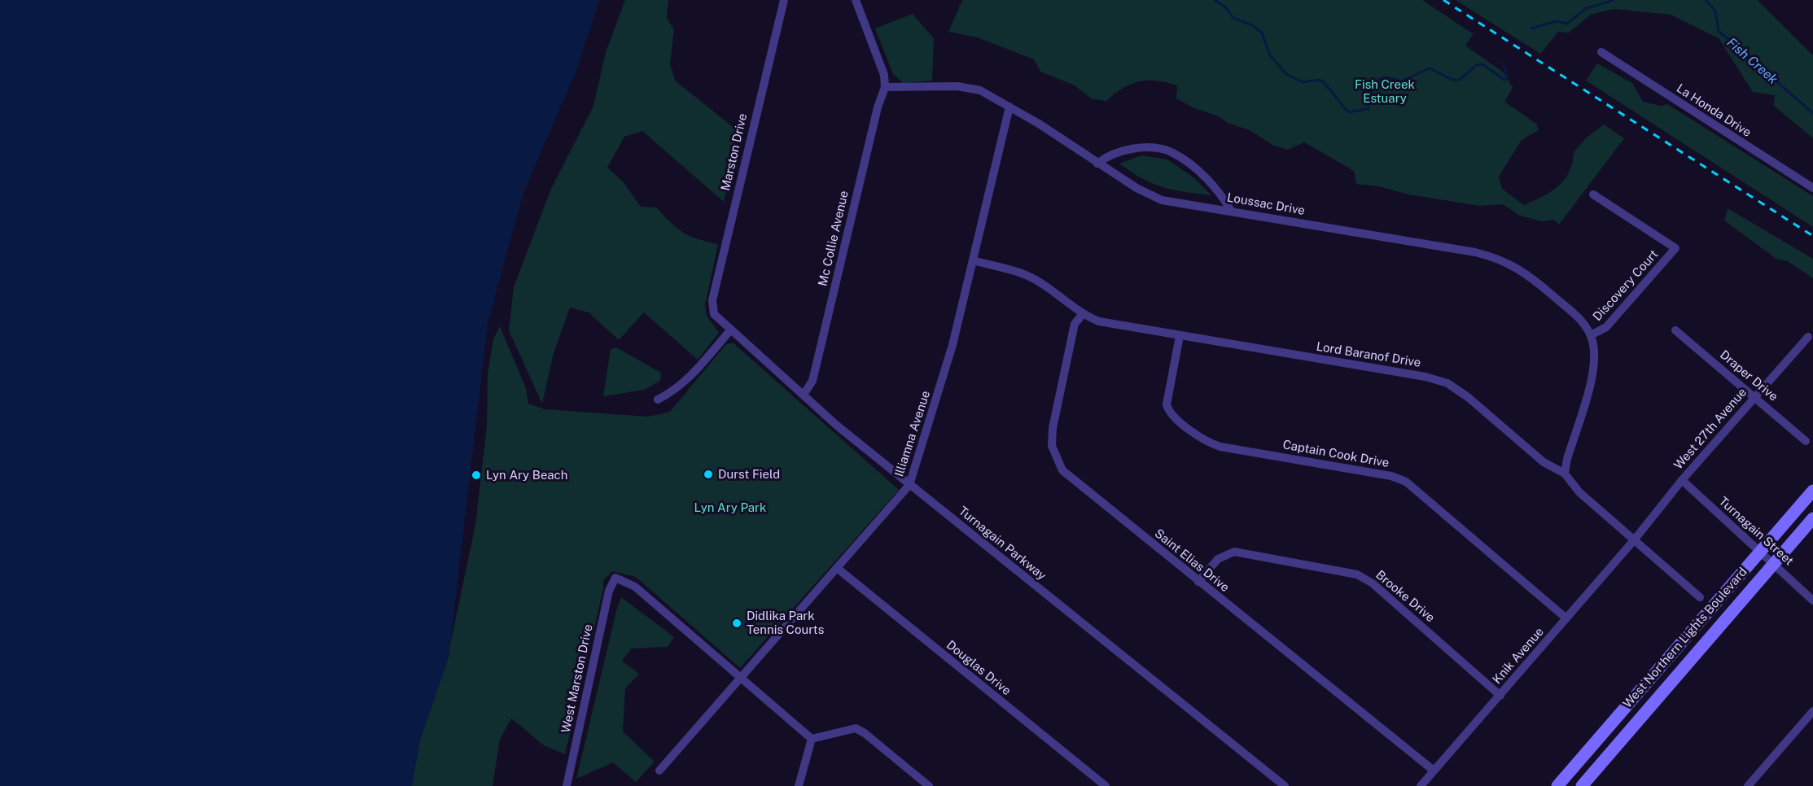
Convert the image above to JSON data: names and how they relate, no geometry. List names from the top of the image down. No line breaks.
{"streets":{"main road":["West Northern Lights Boulevard"],"street":["La Honda Drive","Marston Drive","Loussac Drive","Mc Collie Avenue","Discovery Court","Lord Baranof Drive","Draper Drive","West 27th Avenue","Illiamna Avenue","Captain Cook Drive","Turnagain Street","Turnagain Parkway","Saint Elias Drive","Brooke Drive","Knik Avenue","Douglas Drive","West Marston Drive"]},"crossings":[["Marston Drive","Turnagain Parkway"],["Loussac Drive","Mc Collie Avenue"],["Loussac Drive","Discovery Court"],["Loussac Drive","Lord Baranof Drive"],["Loussac Drive","Illiamna Avenue"],["Mc Collie Avenue","Turnagain Parkway"],["Lord Baranof Drive","West 27th Avenue"],["Lord Baranof Drive","Illiamna Avenue"],["Lord Baranof Drive","Captain Cook Drive"],["Lord Baranof Drive","Saint Elias Drive"],["Lord Baranof Drive","Knik Avenue"],["Draper Drive","West 27th Avenue"],["West 27th Avenue","Turnagain Street"],["West 27th Avenue","Knik Avenue"],["Illiamna Avenue","Turnagain Parkway"],["Illiamna Avenue","Douglas Drive"],["Illiamna Avenue","West Marston Drive"],["Captain Cook Drive","Knik Avenue"],["Turnagain Street","West Northern Lights Boulevard"],["Saint Elias Drive","Brooke Drive"],["Saint Elias Drive","Knik Avenue"],["Brooke Drive","Knik Avenue"]],"water":["Fish Creek"],"parks":["Fish Creek Estuary","Lyn Ary Park"],"places":["Durst Field","Lyn Ary Beach","Didlika Park Tennis Courts"]}
